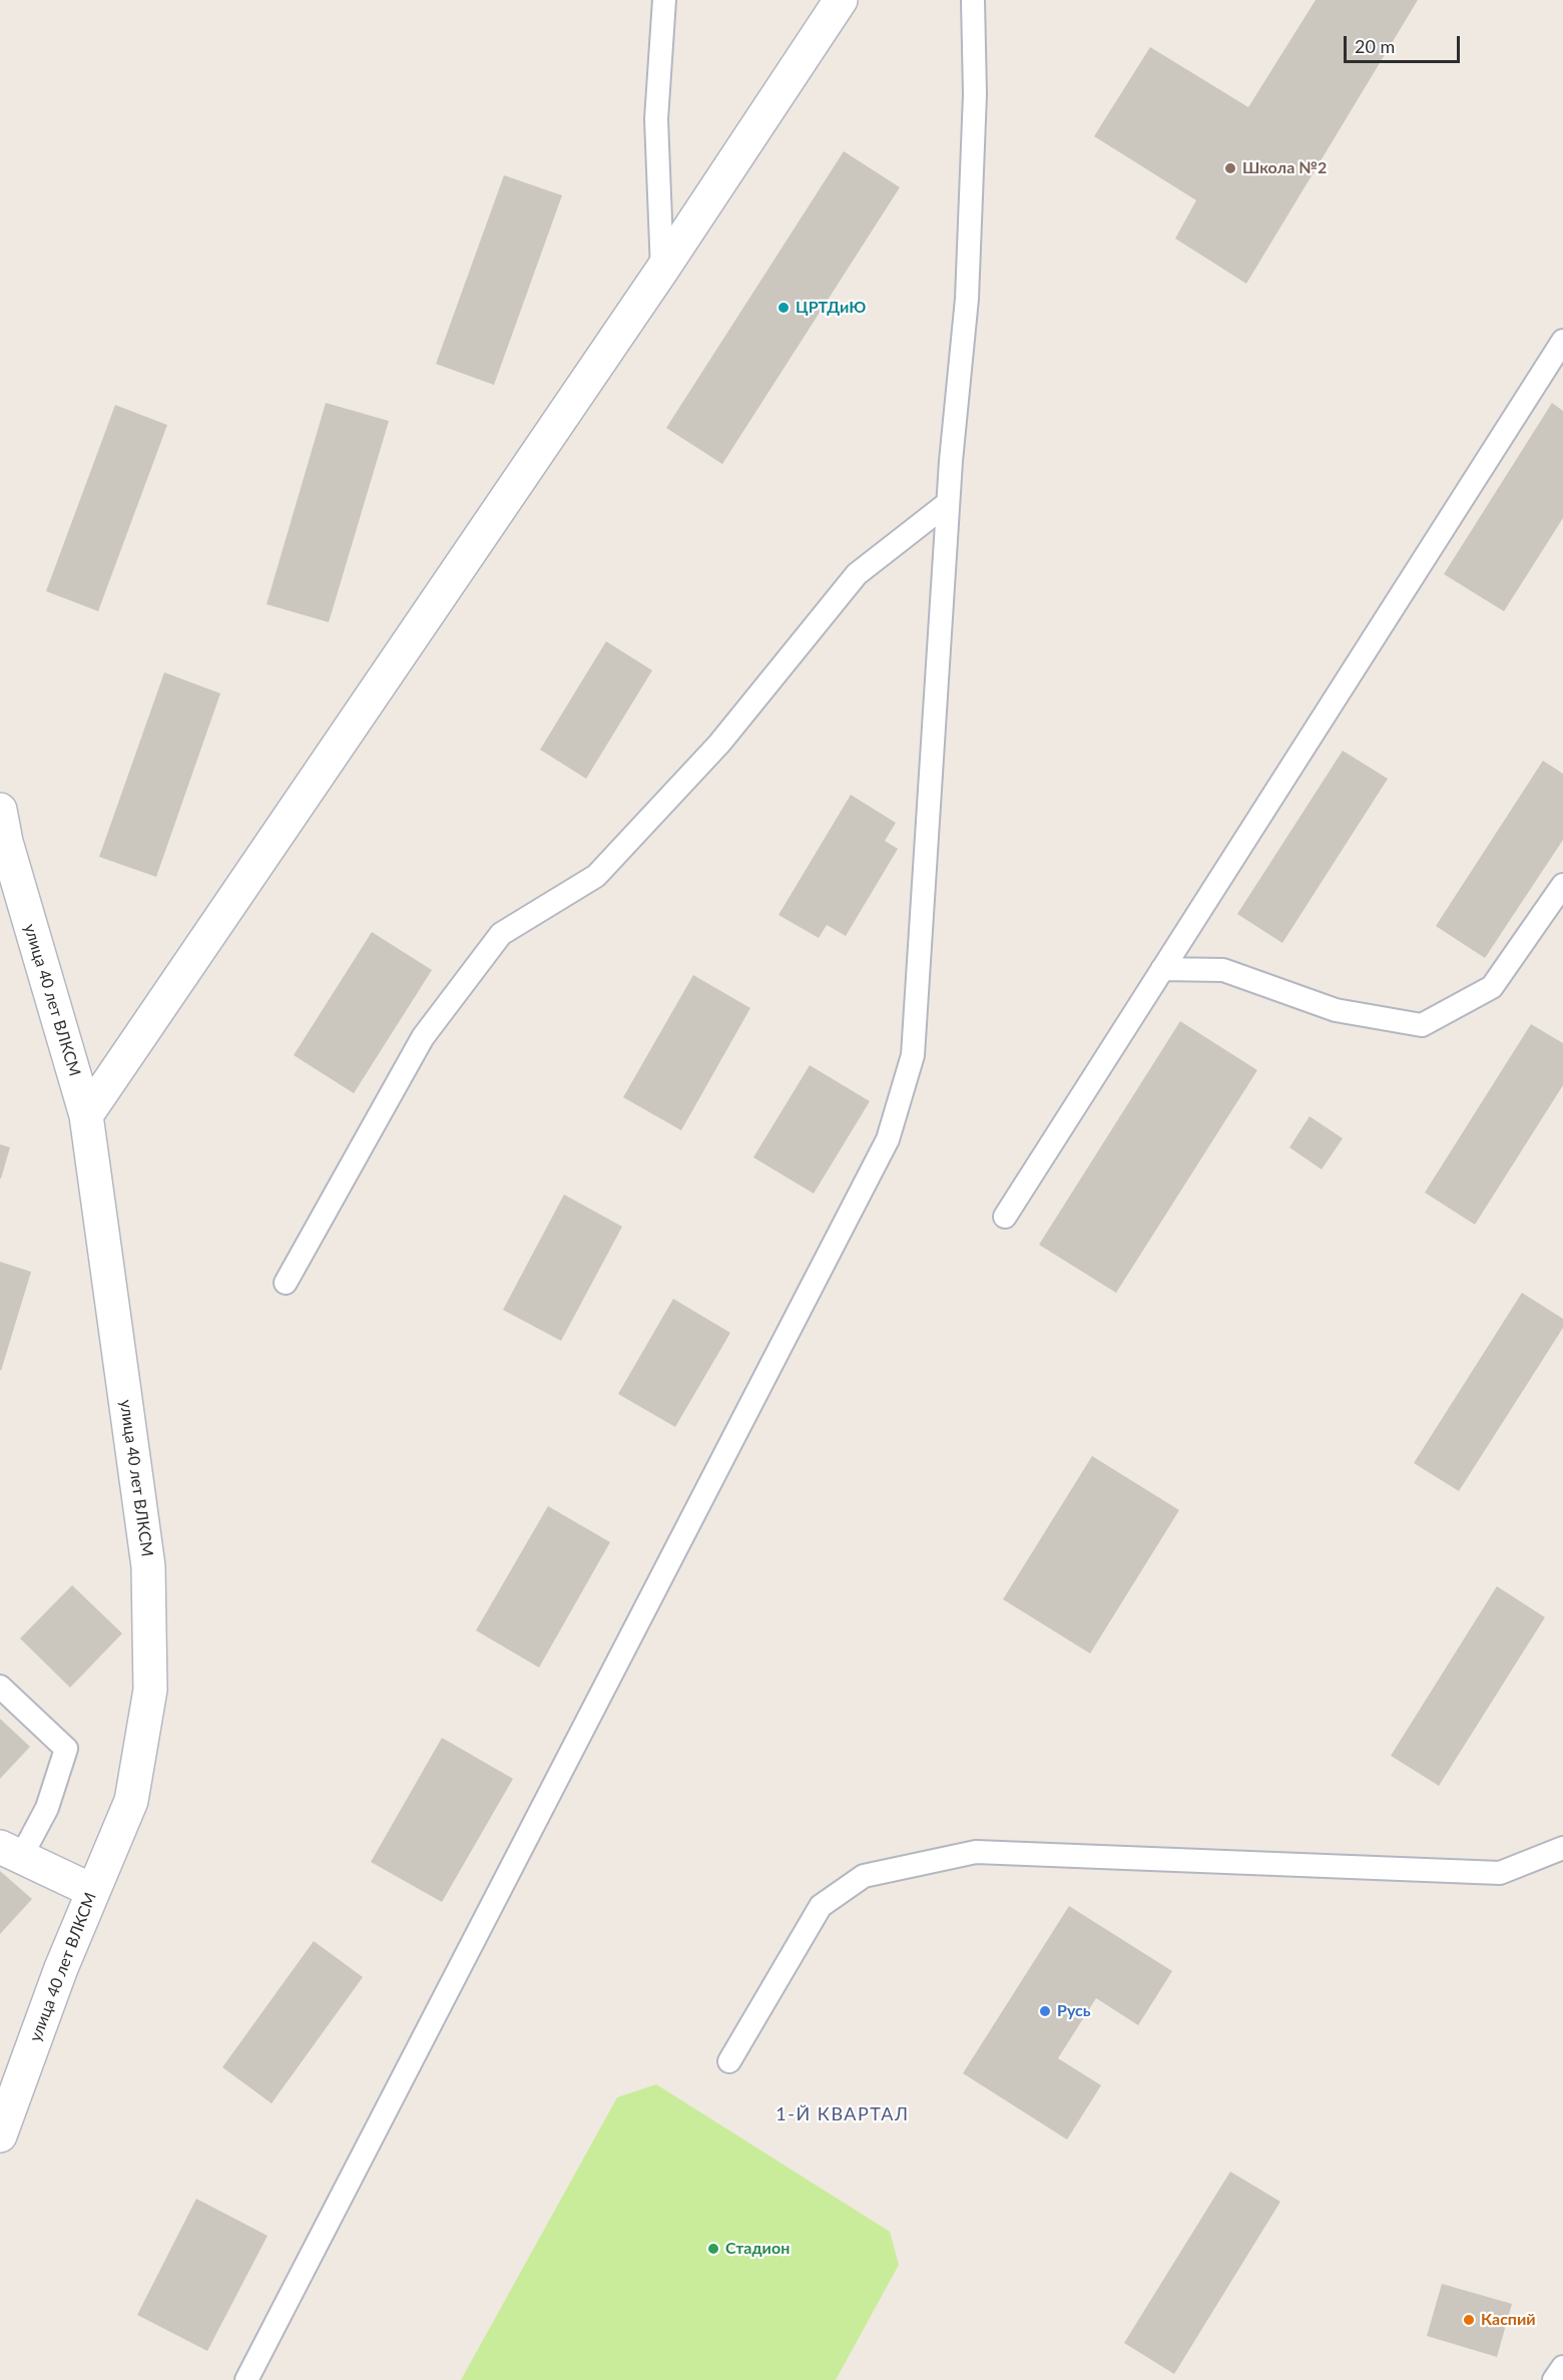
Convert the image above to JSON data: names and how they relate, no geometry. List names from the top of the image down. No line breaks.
{"streets":{"street":["улица 40 лет ВЛКСМ"]},"districts":["1-Й КВАРТАЛ"],"places":["Школа №2","ЦРТДиЮ","Русь","Стадион","Каспий"],"scale_bar":"20 m"}
